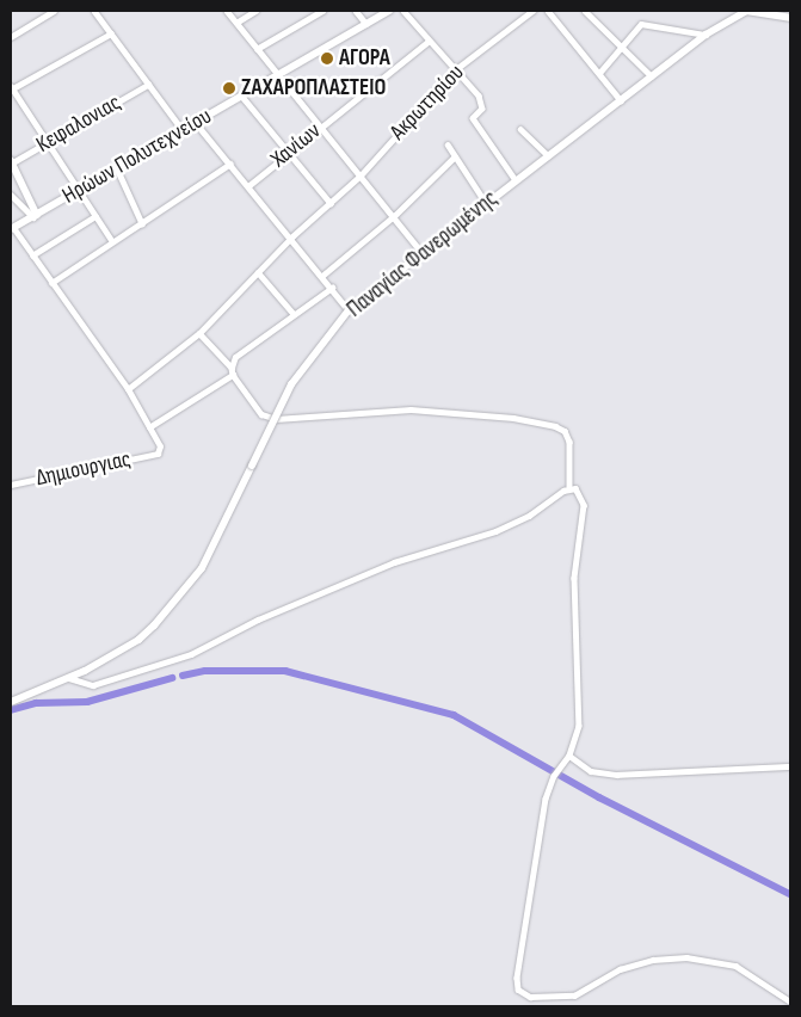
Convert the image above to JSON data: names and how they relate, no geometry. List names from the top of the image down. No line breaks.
{"streets":{"main road":["Παναγίας Φανερωμένης"],"street":["Ακρωτηρίου","Κεφαλονιας","Χανίων","Ηρώων Πολυτεχνείου","Δημιουργιας"]},"places":["ΑΓΟΡΑ","ΖΑΧΑΡΟΠΛΑΣΤΕΙΟ"]}
